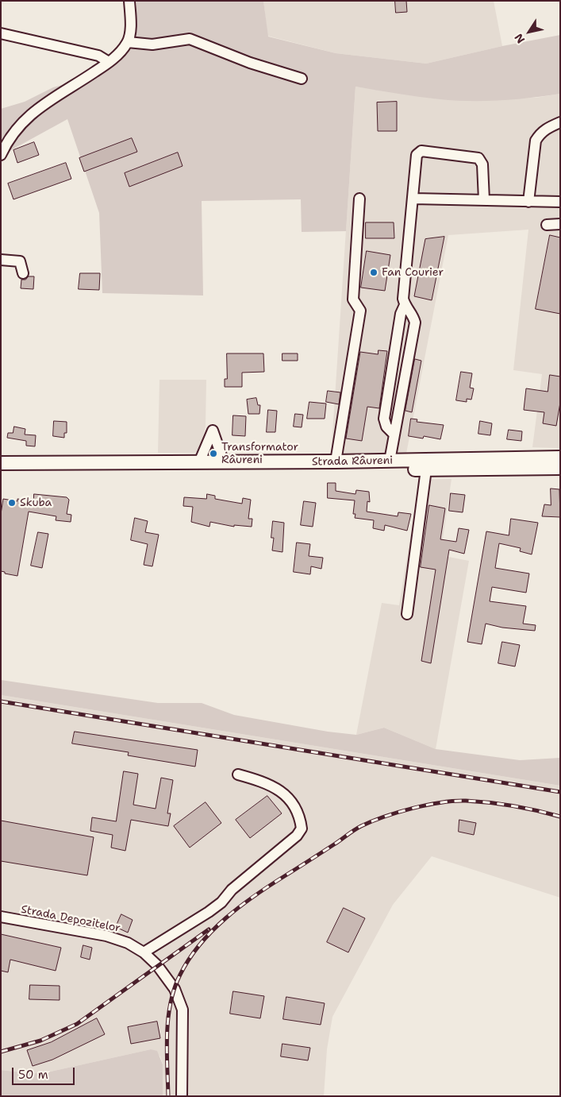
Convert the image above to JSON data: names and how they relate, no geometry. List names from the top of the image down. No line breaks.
{"streets":{"main road":["Strada Râureni"],"street":["Strada Depozitelor"]},"places":["Fan Courier","Transformator Râureni","Skuba"],"scale_bar":"50 m","north":"bottom left"}
